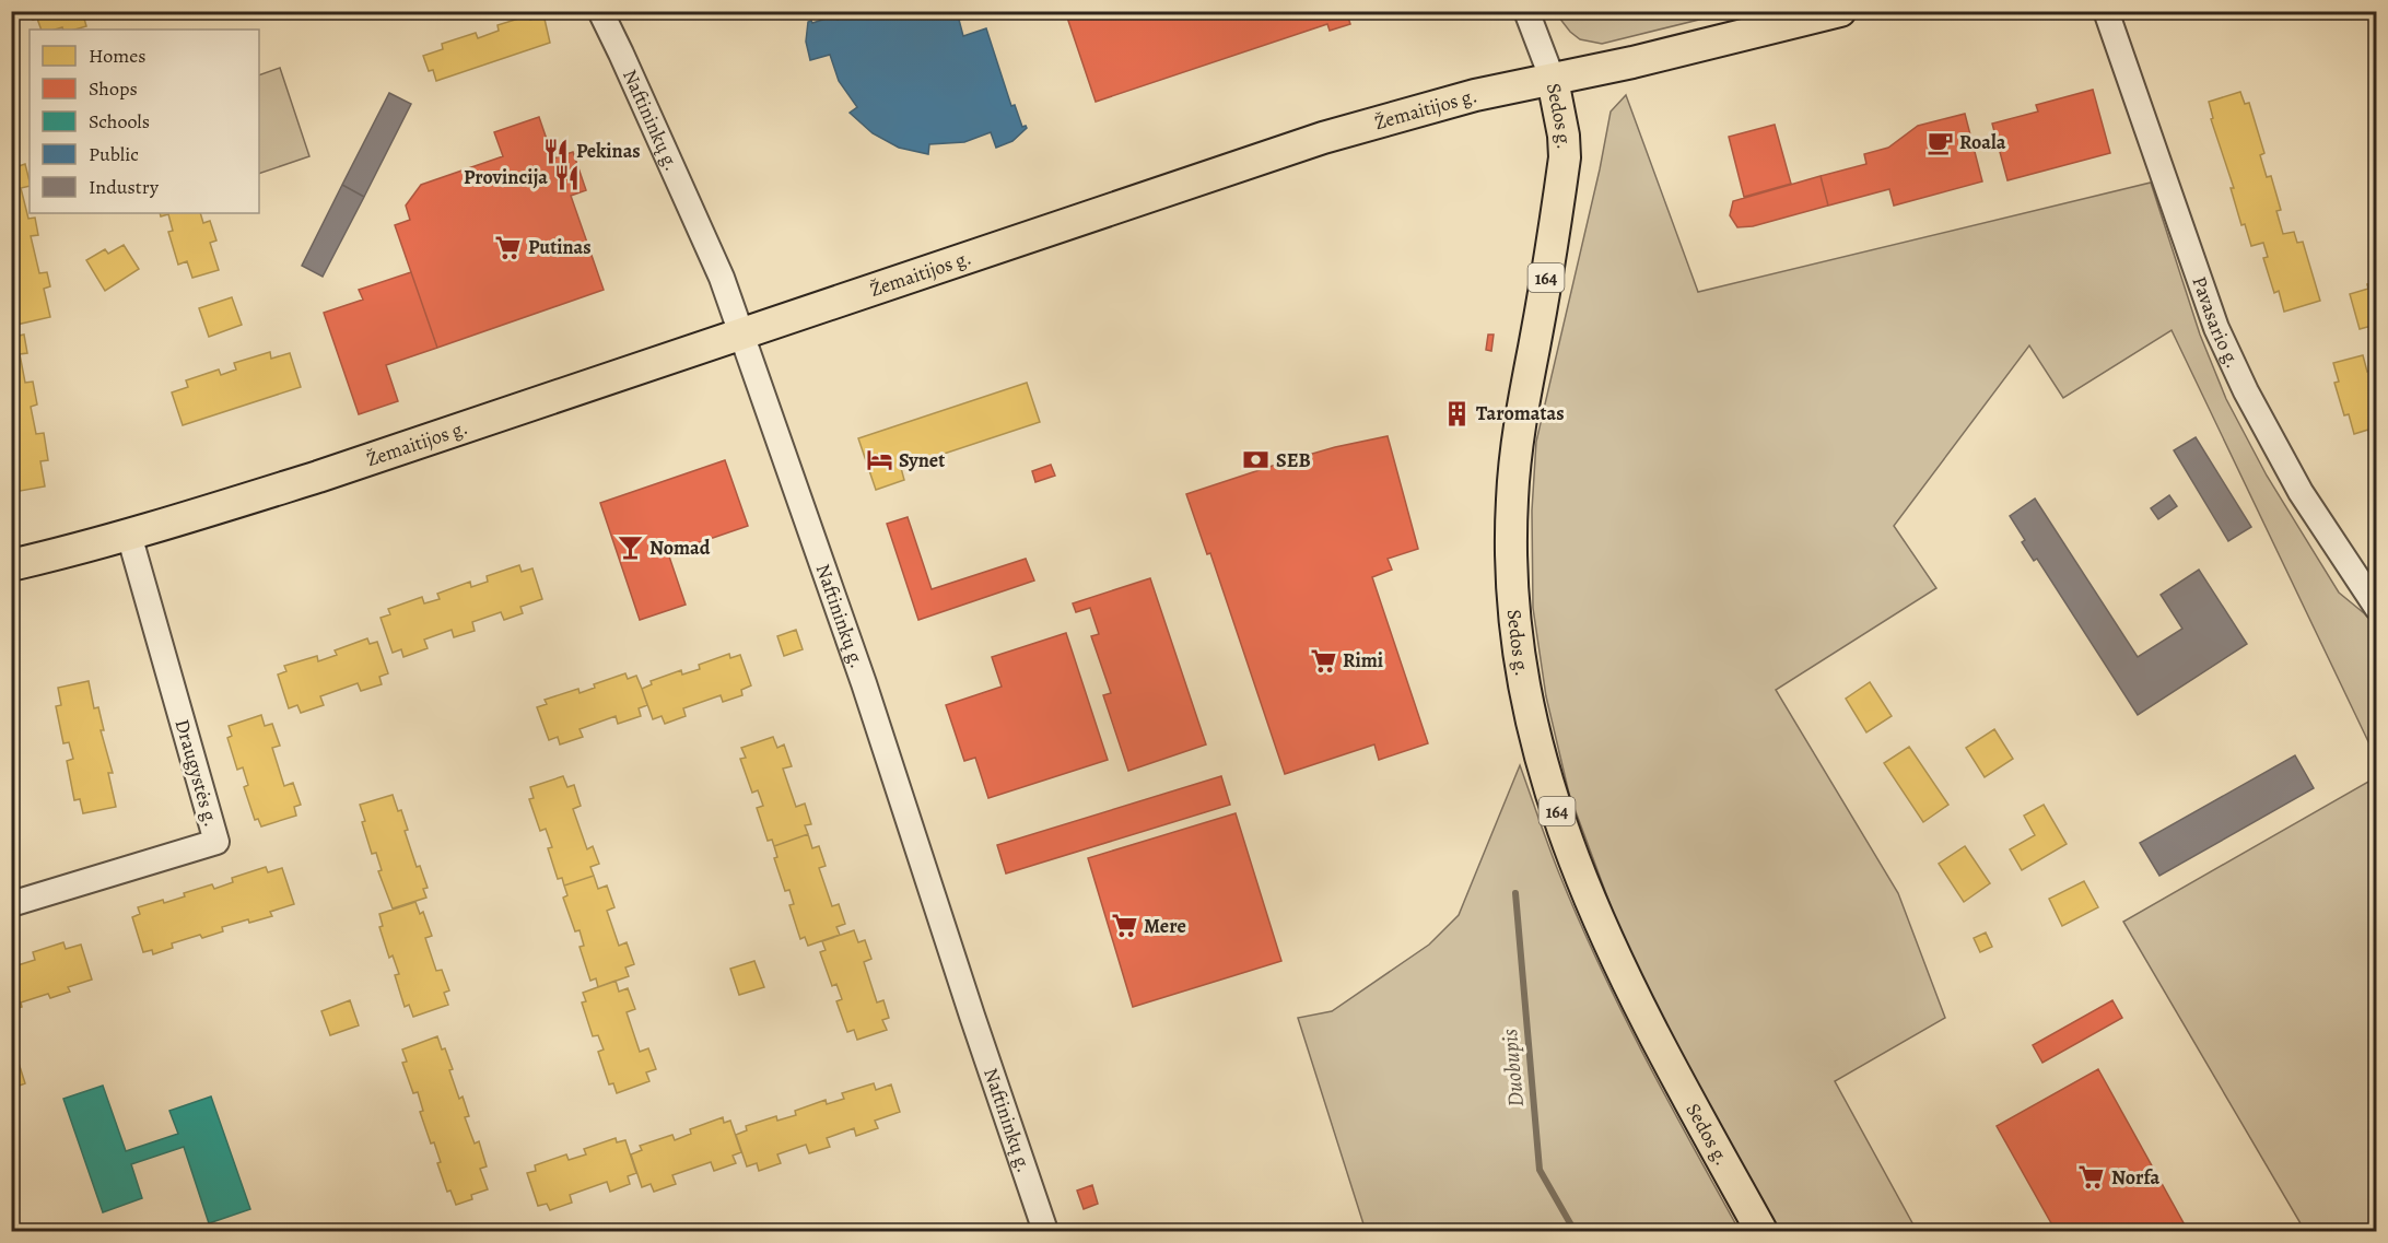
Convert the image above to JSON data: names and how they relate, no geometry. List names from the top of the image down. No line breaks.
{"streets":{"main road":["Žemaitijos g.","Sedos g.","164"],"street":["Naftininkų g.","Pavasario g.","Draugystės g."]},"crossings":[["Žemaitijos g.","Sedos g."],["Žemaitijos g.","Naftininkų g."],["Žemaitijos g.","Draugystės g."]],"water":["Duobupis"],"places":{"cafe":["Roala"],"restaurant":["Pekinas","Provincija"],"supermarket":["Putinas","Rimi","Mere","Norfa"],"building":["Taromatas"],"hotel":["Synet"],"bank":["SEB"],"bar":["Nomad"]},"legend":["Homes","Shops","Schools","Public","Industry"]}
